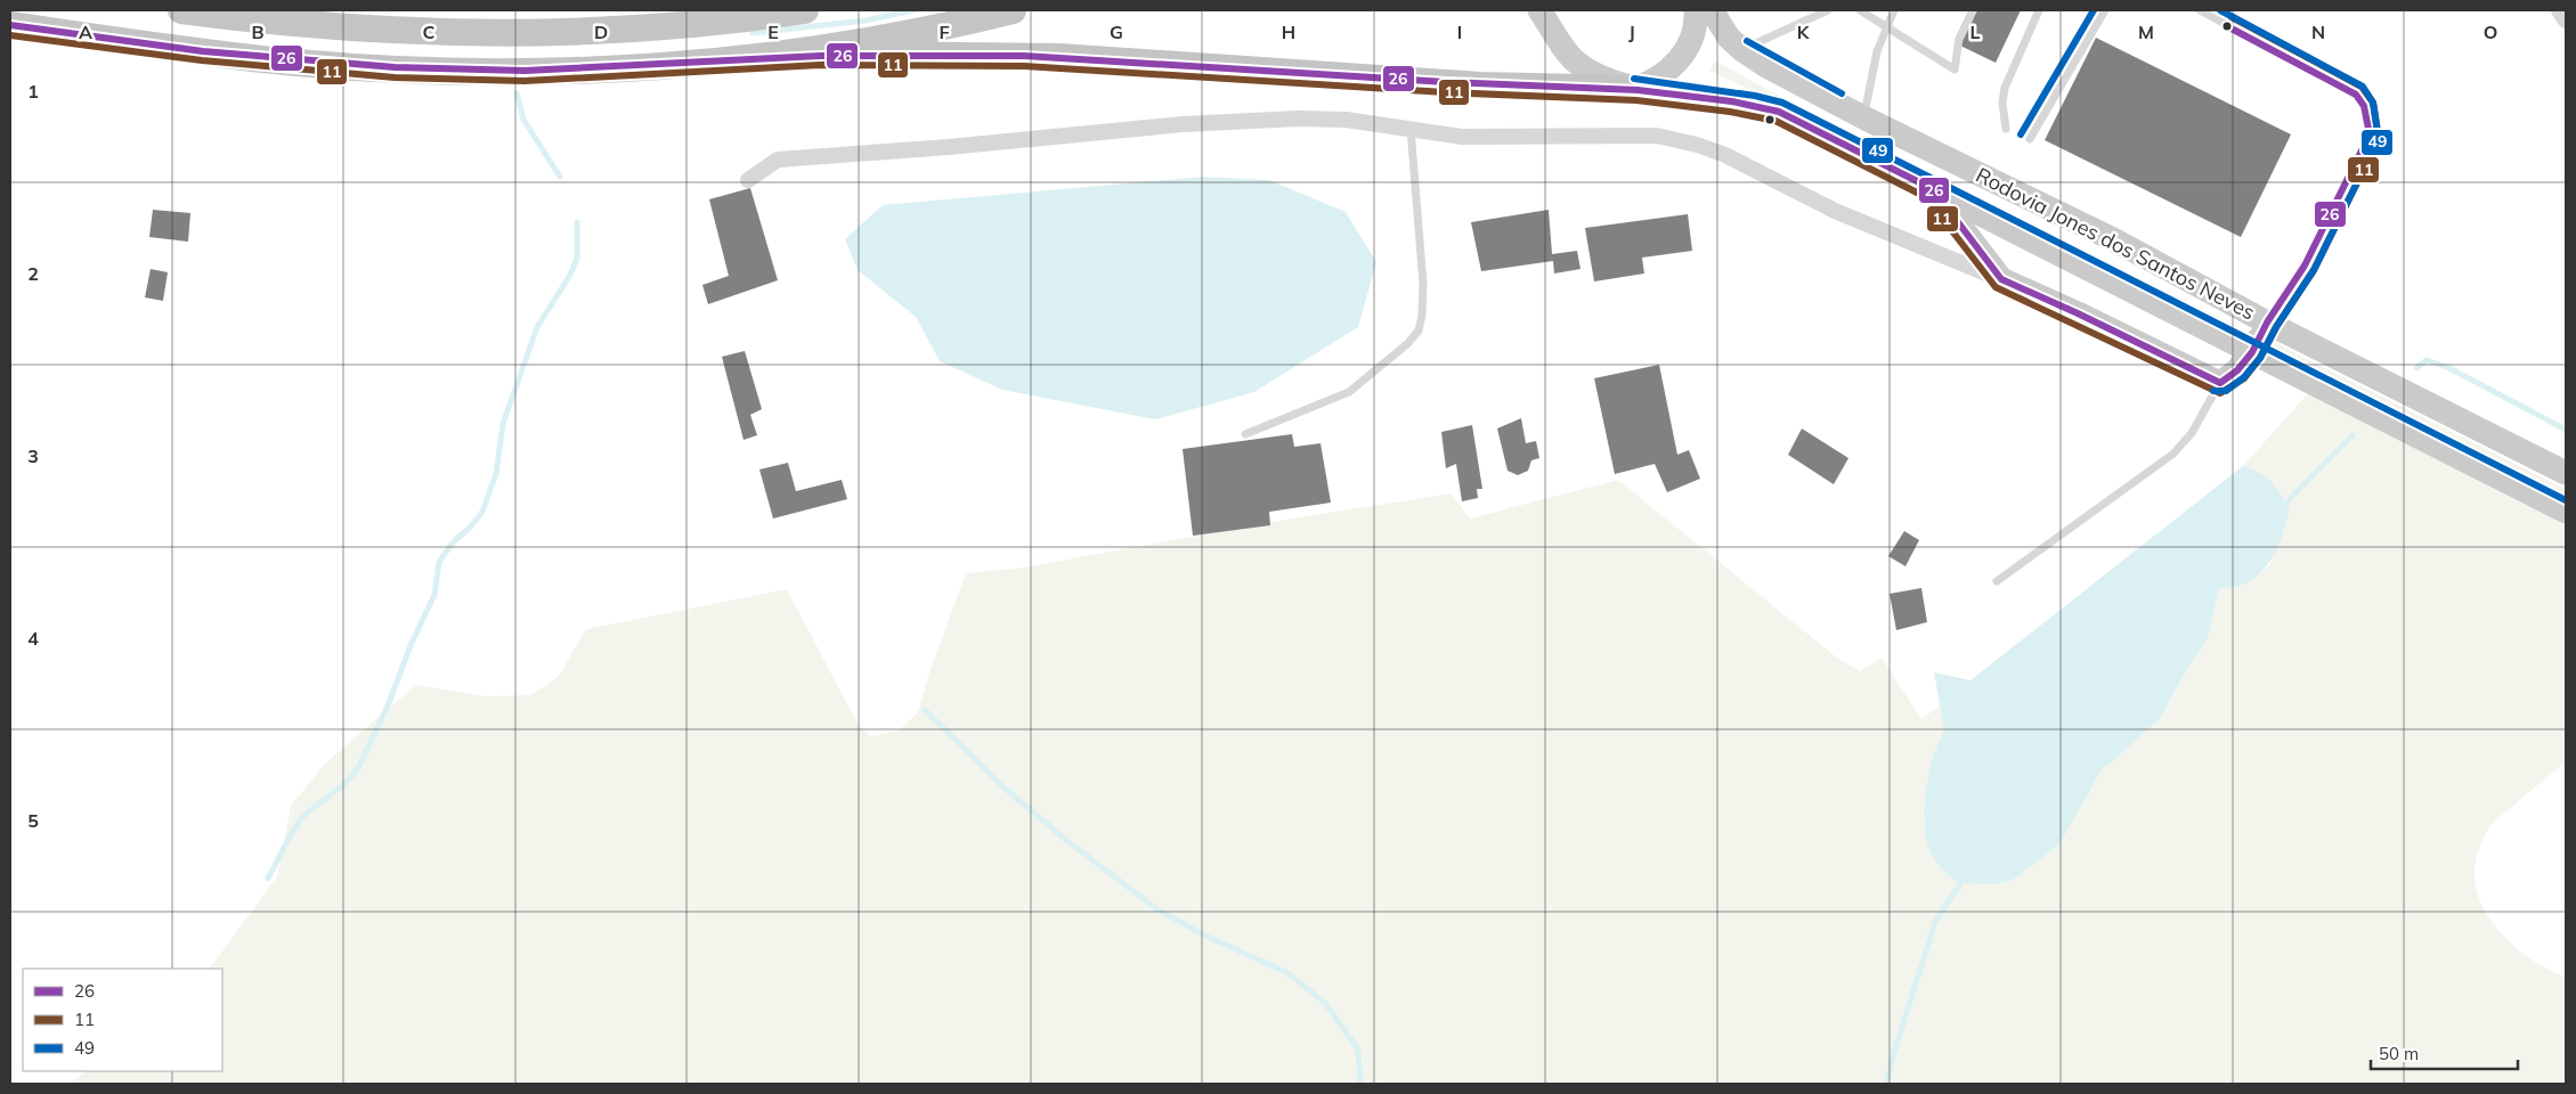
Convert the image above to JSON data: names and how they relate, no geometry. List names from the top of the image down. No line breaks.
{"streets":{"main road":["Rodovia Jones dos Santos Neves"]},"lines":["transit line 49","transit line 11","transit line 26"],"legend":["26","11","49"],"scale_bar":"50 m","grid":{"columns":["A","B","C","D","E","F","G","H","I","J","K","L","M","N","O"],"rows":["1","2","3","4","5"]}}
